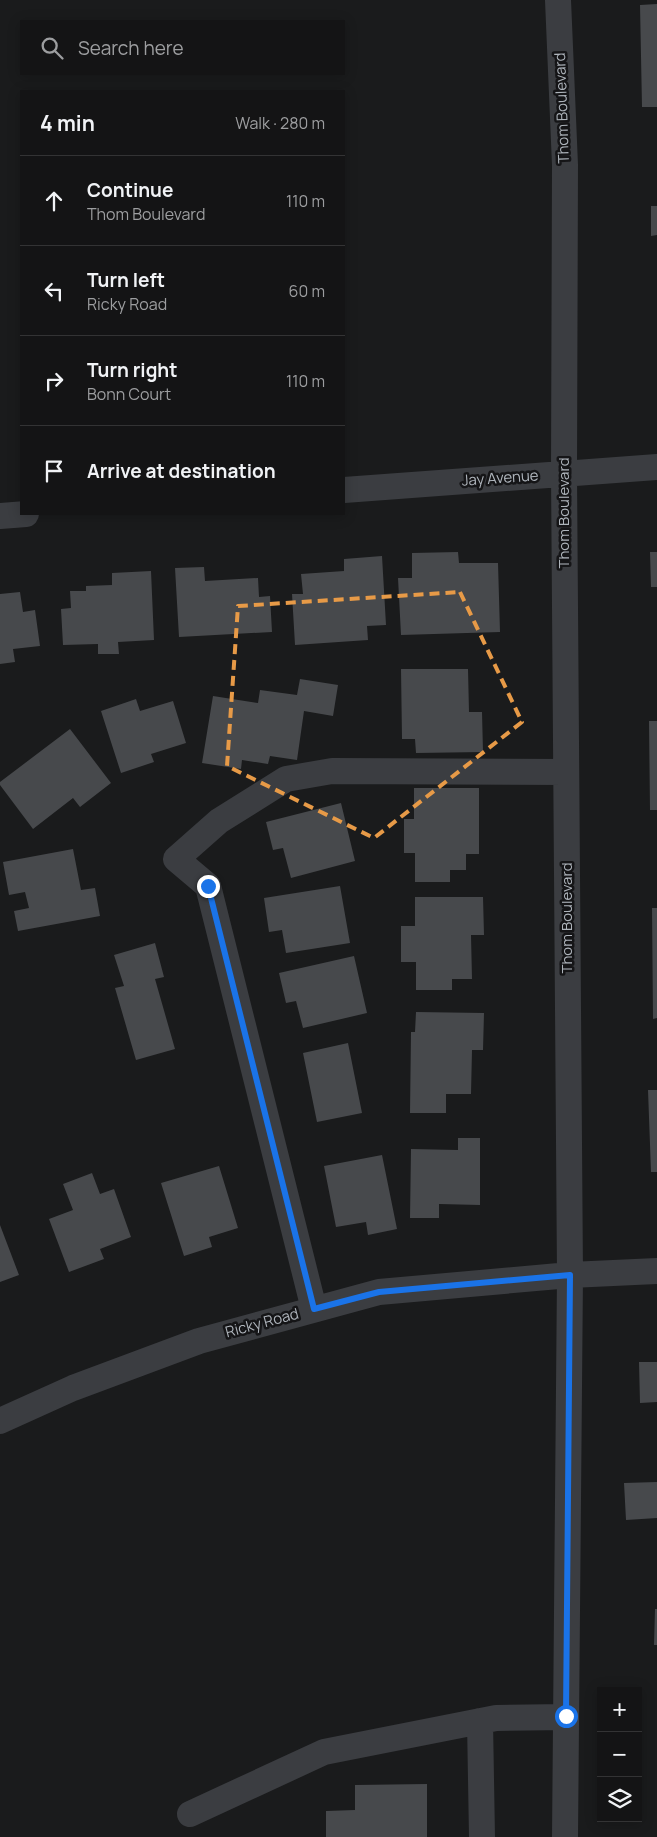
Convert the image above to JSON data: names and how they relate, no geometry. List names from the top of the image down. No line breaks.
{"streets":{"street":["Thom Boulevard","Jay Avenue","Ricky Road"]},"crossings":[["Thom Boulevard","Jay Avenue"],["Thom Boulevard","Ricky Road"]],"page":{"search":"Search here","heading":["4 min","Walk · 280 m"],"list":[["Continue","Thom Boulevard","110 m"],["Turn left","Ricky Road","60 m"],["Turn right","Bonn Court","110 m"],"Arrive at destination"],"map_buttons":["+","−"]}}
